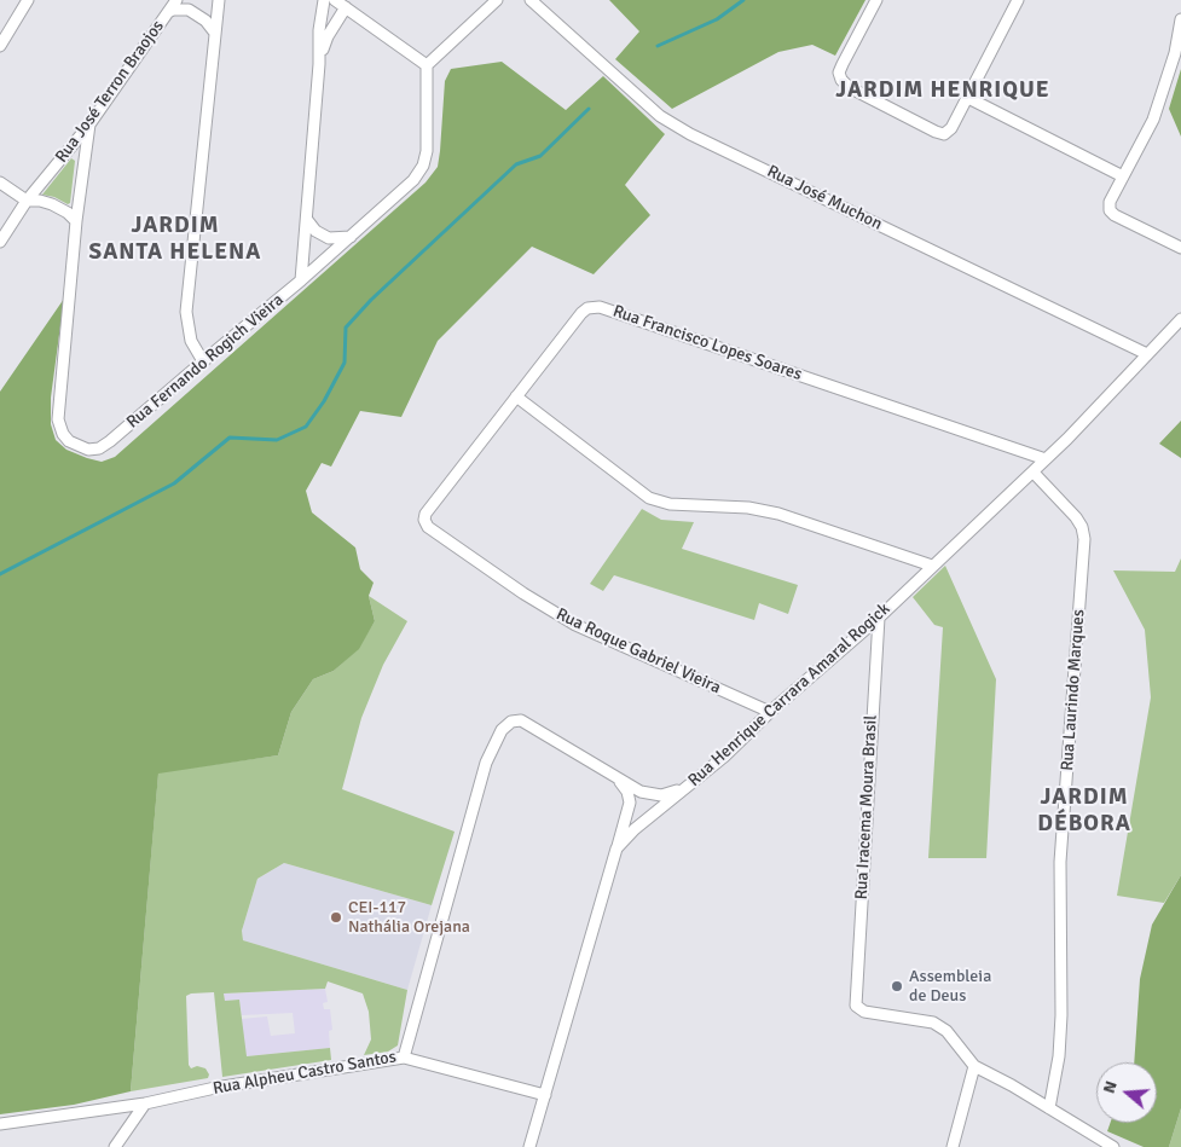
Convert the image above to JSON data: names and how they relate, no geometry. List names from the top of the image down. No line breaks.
{"streets":{"street":["Rua José Terron Braojos","Rua José Muchon","Rua Francisco Lopes Soares","Rua Fernando Rogich Vieira","Rua Roque Gabriel Vieira","Rua Laurindo Marques","Rua Henrique Carrara Amaral Rogick","Rua Iracema Moura Brasil","Rua Alpheu Castro Santos"]},"crossings":[["Rua José Terron Braojos","Rua Fernando Rogich Vieira"],["Rua José Muchon","Rua Henrique Carrara Amaral Rogick"],["Rua Francisco Lopes Soares","Rua Roque Gabriel Vieira"],["Rua Francisco Lopes Soares","Rua Henrique Carrara Amaral Rogick"],["Rua Roque Gabriel Vieira","Rua Henrique Carrara Amaral Rogick"],["Rua Laurindo Marques","Rua Henrique Carrara Amaral Rogick"],["Rua Henrique Carrara Amaral Rogick","Rua Iracema Moura Brasil"],["Rua Henrique Carrara Amaral Rogick","Rua Alpheu Castro Santos"]],"districts":["JARDIM HENRIQUE","JARDIM SANTA HELENA","JARDIM DÉBORA"],"places":["CEI-117 Nathália Orejana","Assembleia de Deus"],"north":"left"}
